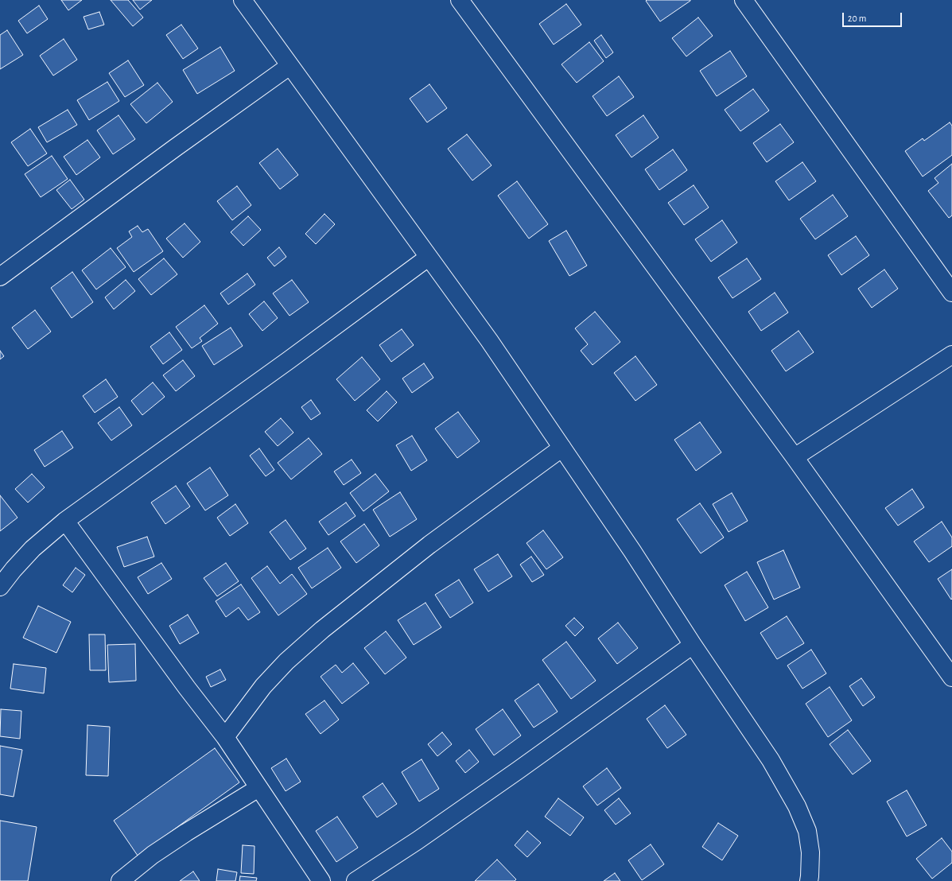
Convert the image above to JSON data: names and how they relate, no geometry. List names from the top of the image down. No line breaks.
{"scale_bar":"20 m"}
